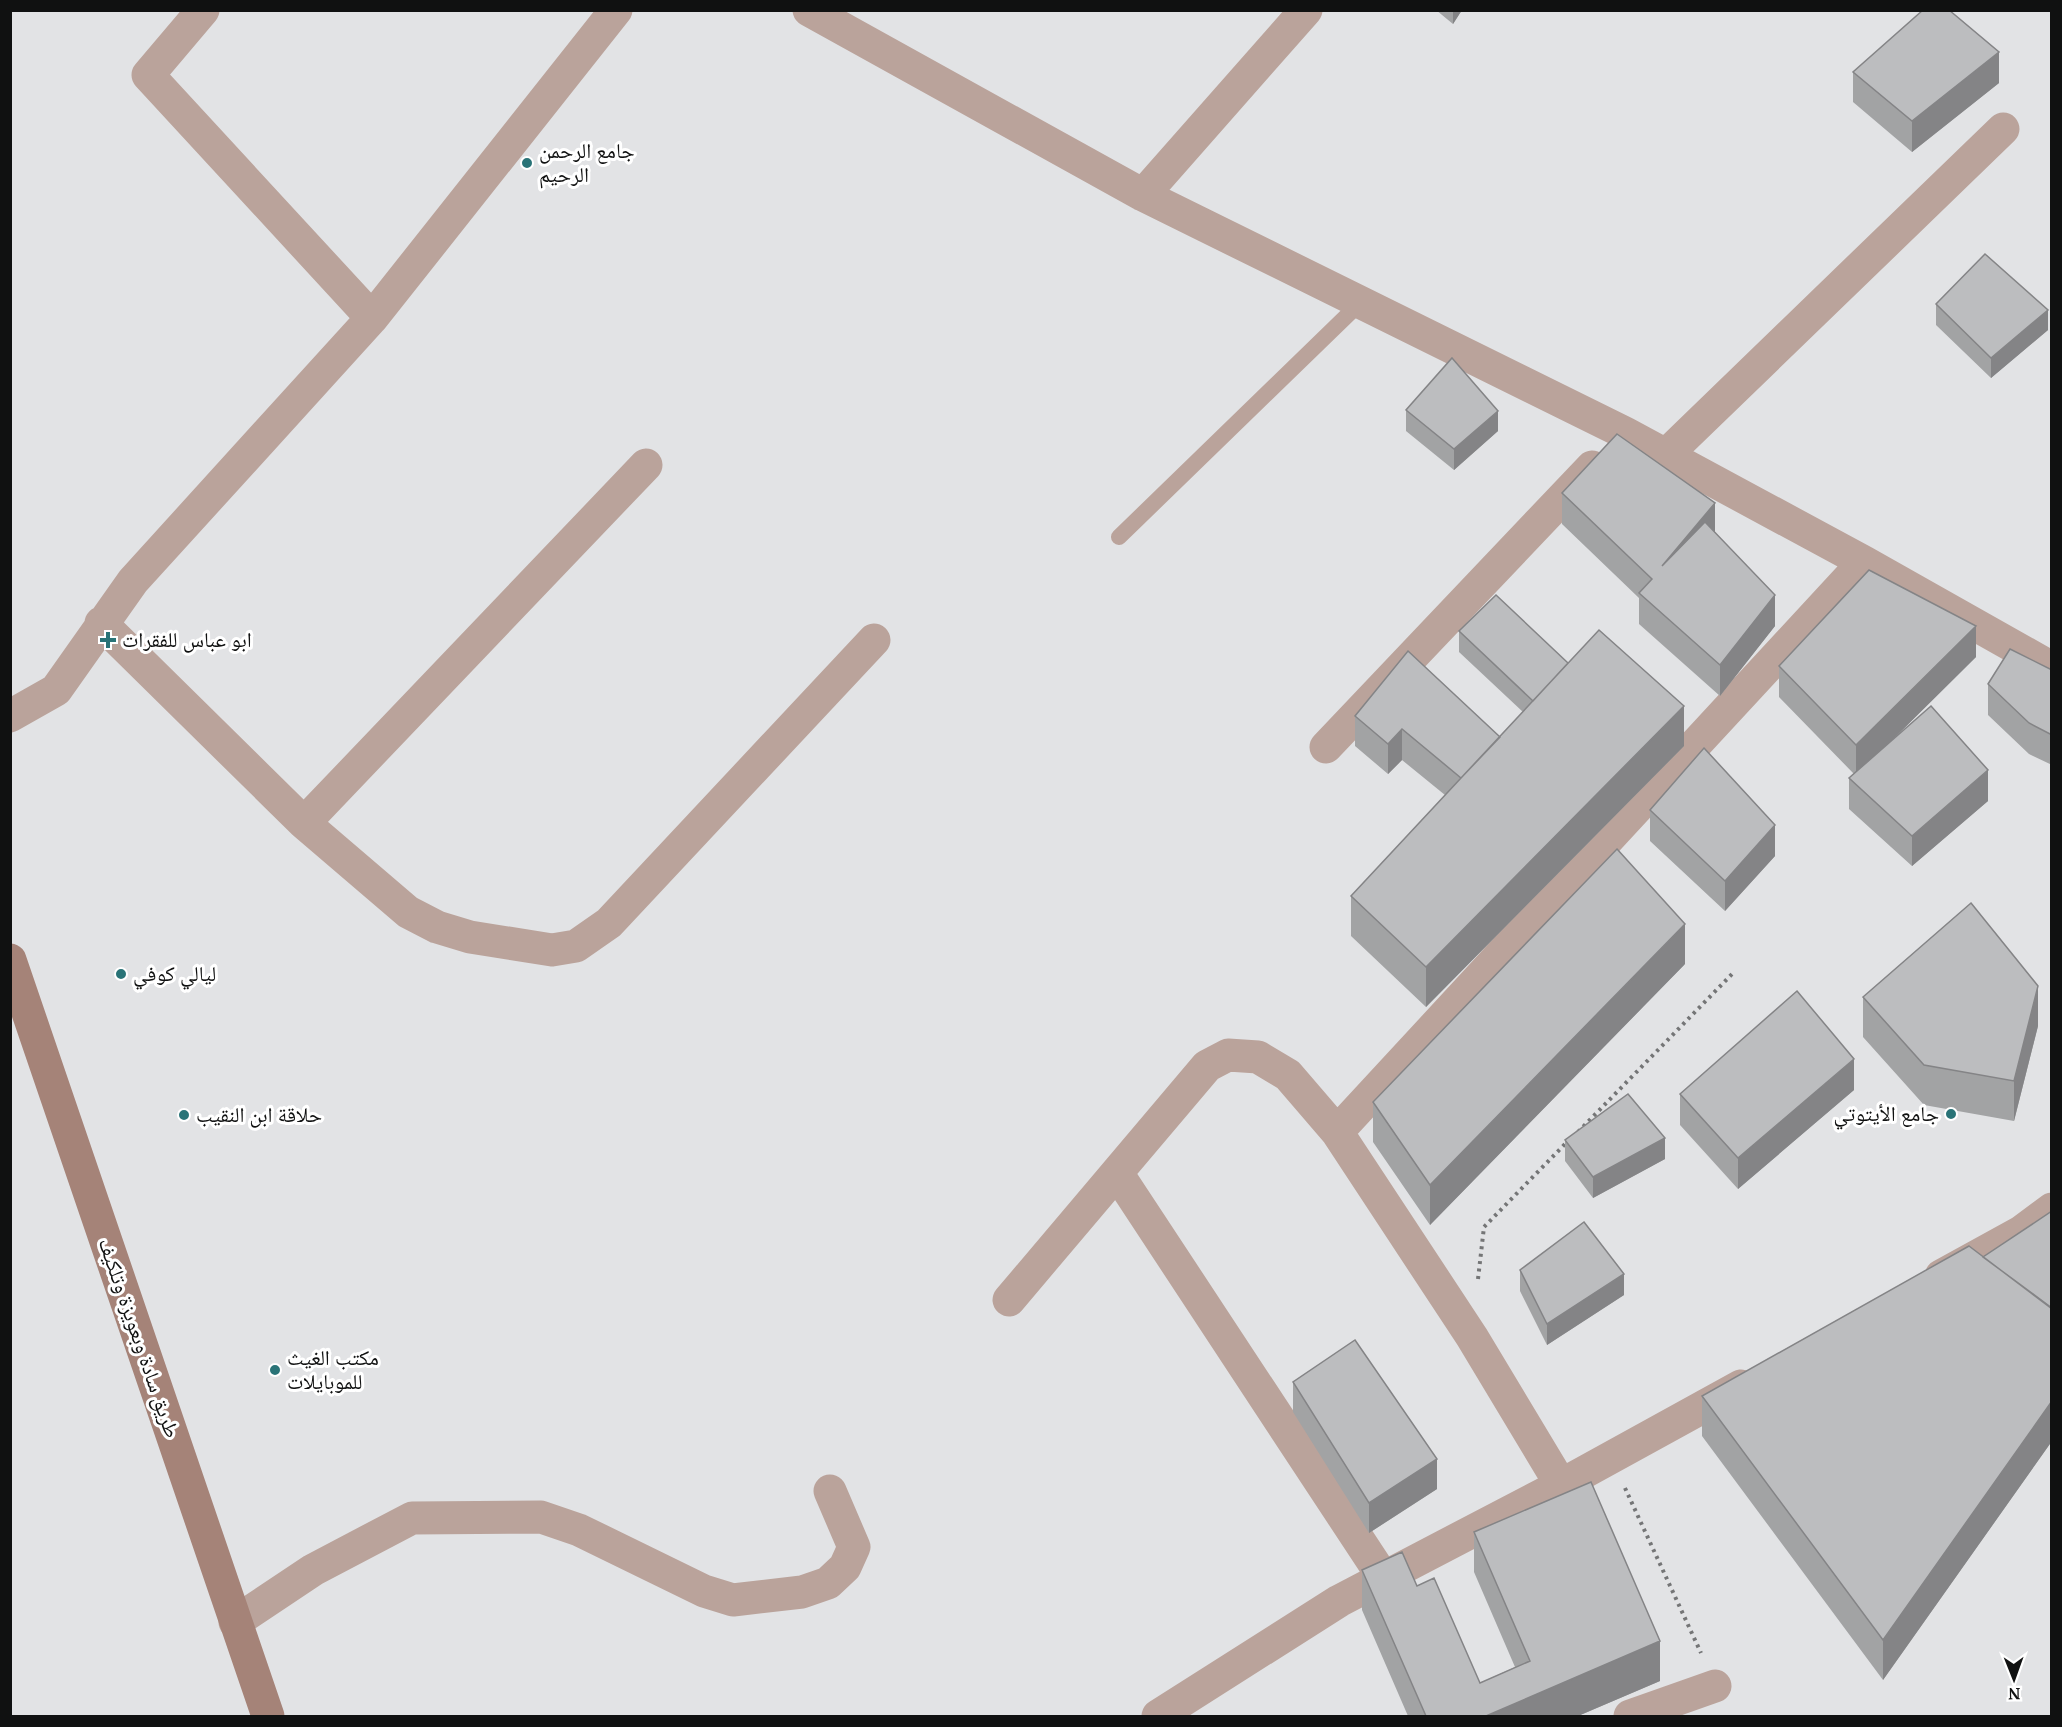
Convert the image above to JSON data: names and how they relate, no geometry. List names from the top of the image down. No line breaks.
{"streets":{"main road":["طريق سادة وبعويزة وتلكيف"]},"places":{"other":["جامع الرحمن الرحيم","ليالي كوفي","جامع الأيتوتي","حلاقة ابن النقيب","مكتب الغيث للموبايلات"],"health":["ابو عباس للفقرات"]},"north":"bottom"}
